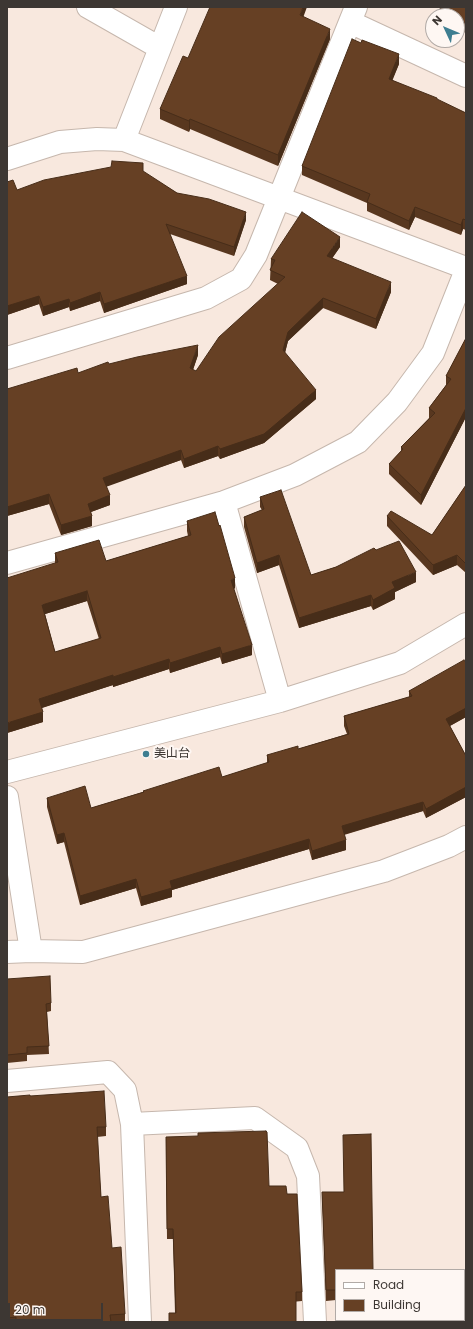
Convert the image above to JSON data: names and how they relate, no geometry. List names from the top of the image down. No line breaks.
{"places":["美山台"],"legend":["Road","Building"],"scale_bar":"20 m","north":"top left"}
